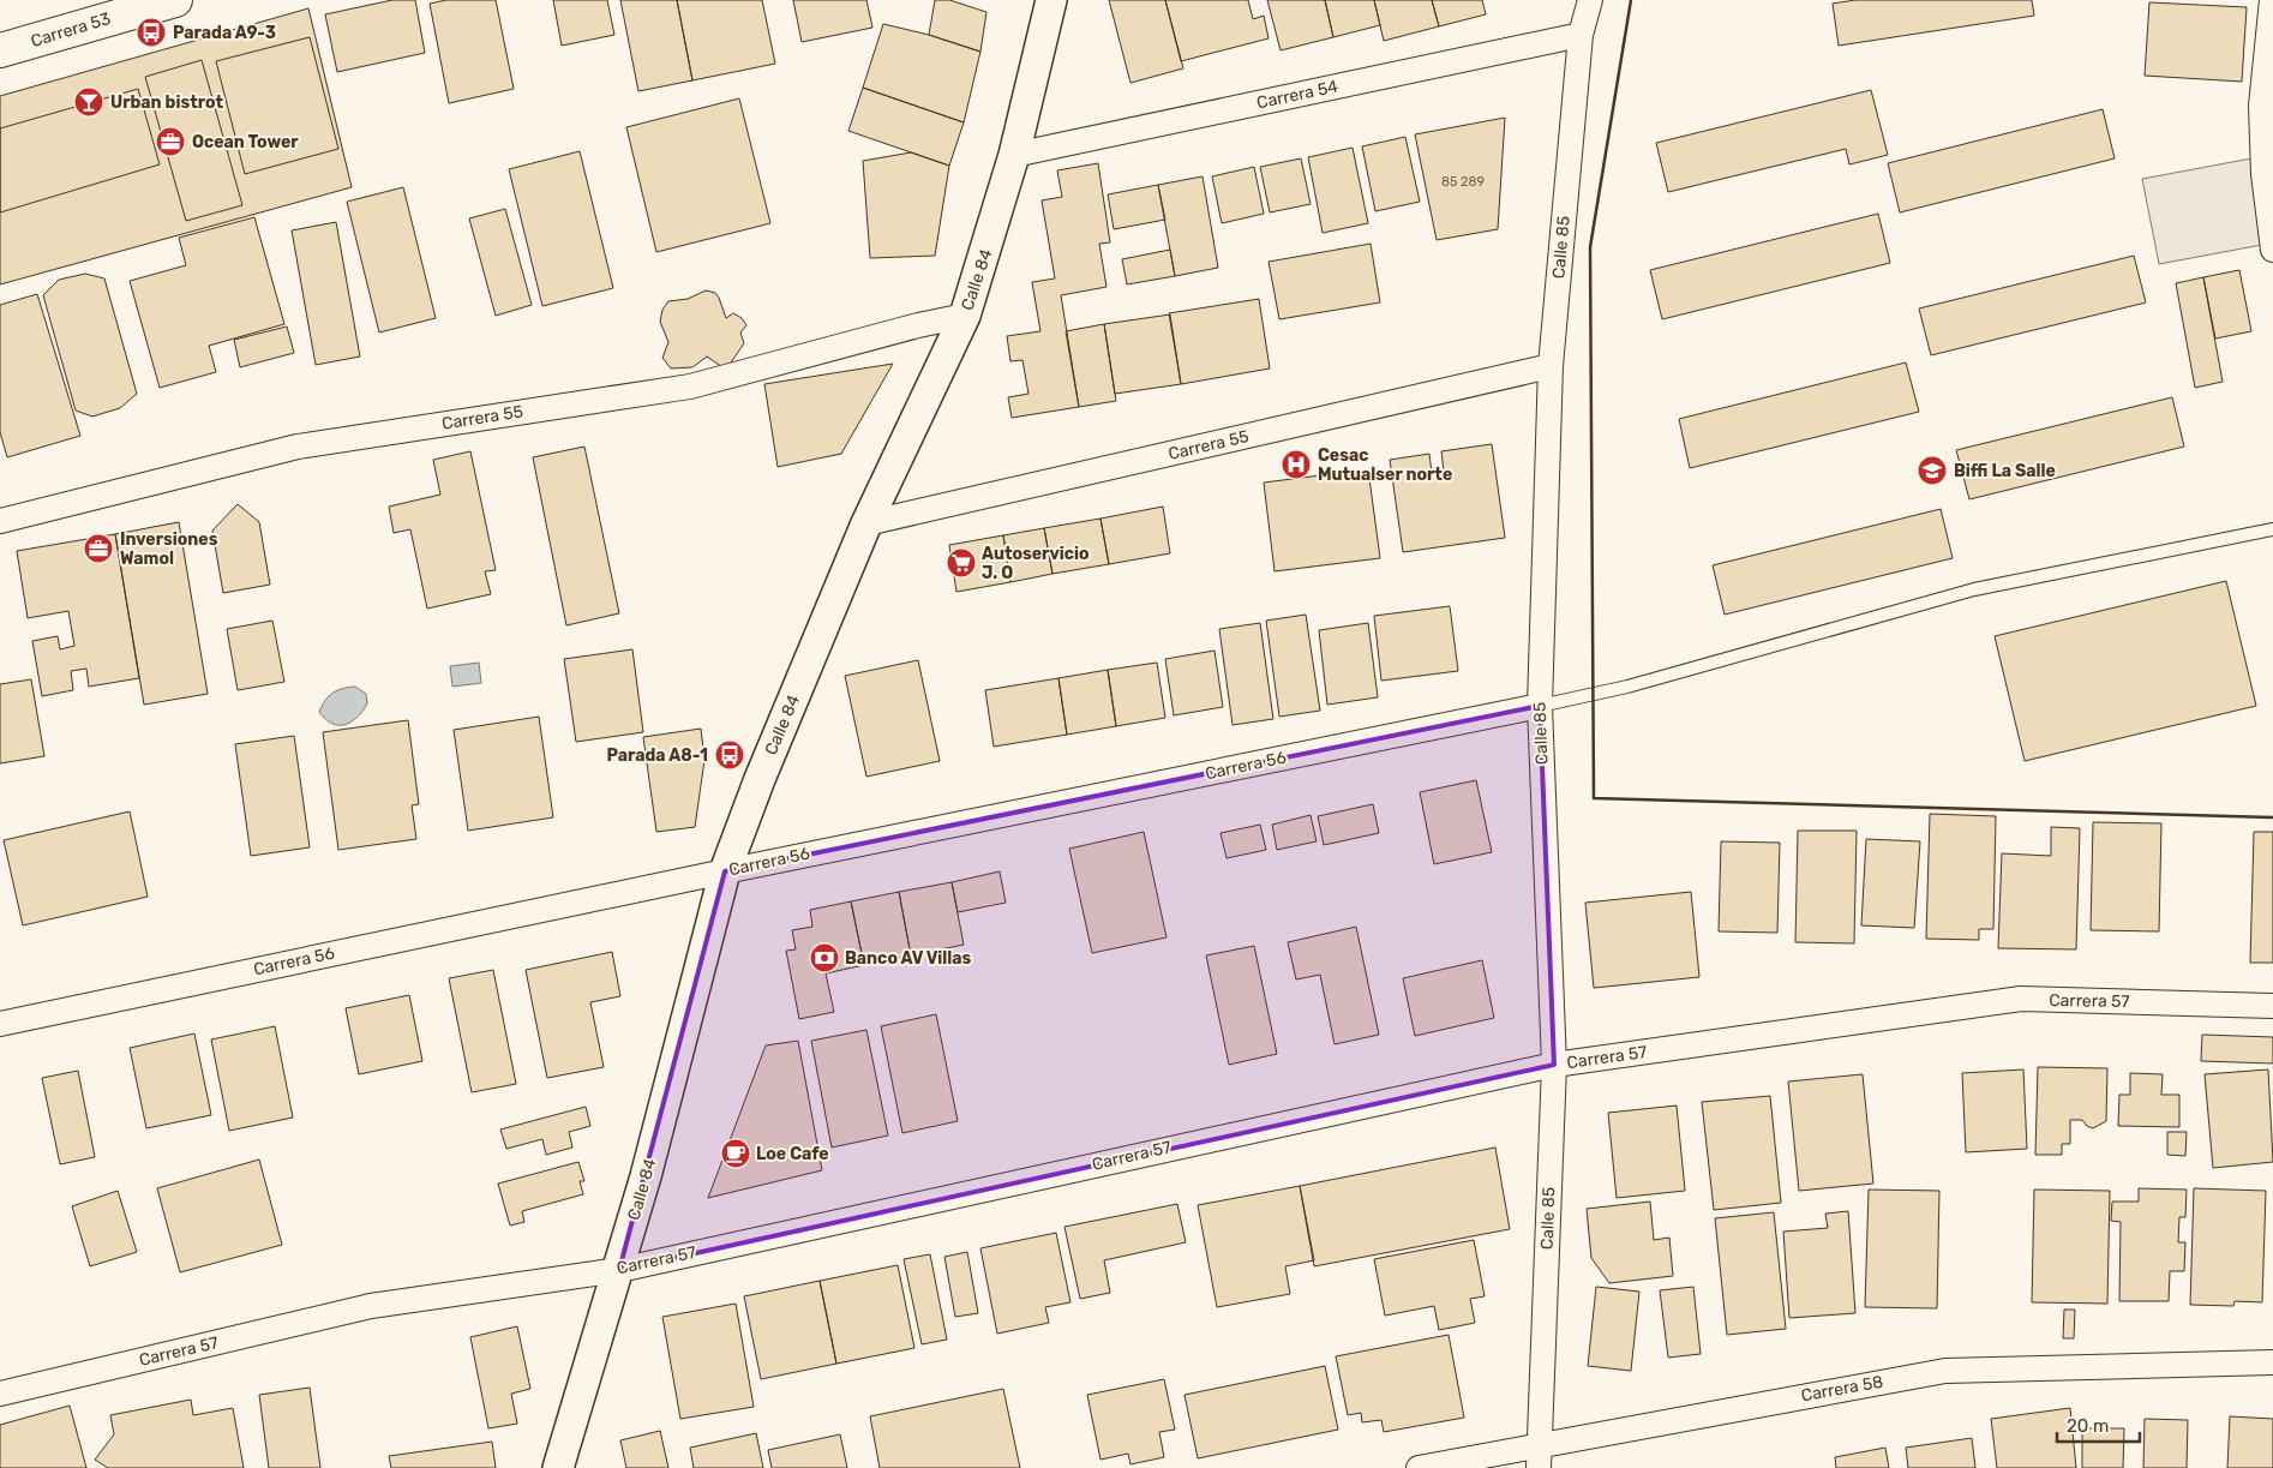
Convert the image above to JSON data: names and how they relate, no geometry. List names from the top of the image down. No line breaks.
{"streets":{"main road":["Carrera 53"],"street":["Carrera 54","Calle 85","Calle 84","Carrera 55","Carrera 56","Carrera 57","Carrera 58"]},"crossings":[["Carrera 54","Calle 85"],["Carrera 54","Calle 84"],["Calle 85","Carrera 55"],["Calle 85","Carrera 56"],["Calle 85","Carrera 57"],["Calle 85","Carrera 58"],["Calle 84","Carrera 55"],["Calle 84","Carrera 56"],["Calle 84","Carrera 57"]],"places":{"bus stop":["Parada A9-3","Parada A8-1"],"bar":["Urban bistrot"],"office":["Ocean Tower","Inversiones Wamol"],"hospital":["Cesac Mutualser norte"],"school or university":["Biffi La Salle"],"supermarket":["Autoservicio J. O"],"bank":["Banco AV Villas"],"cafe":["Loe Cafe"]},"house_numbers":["85 289"],"scale_bar":"20 m"}
